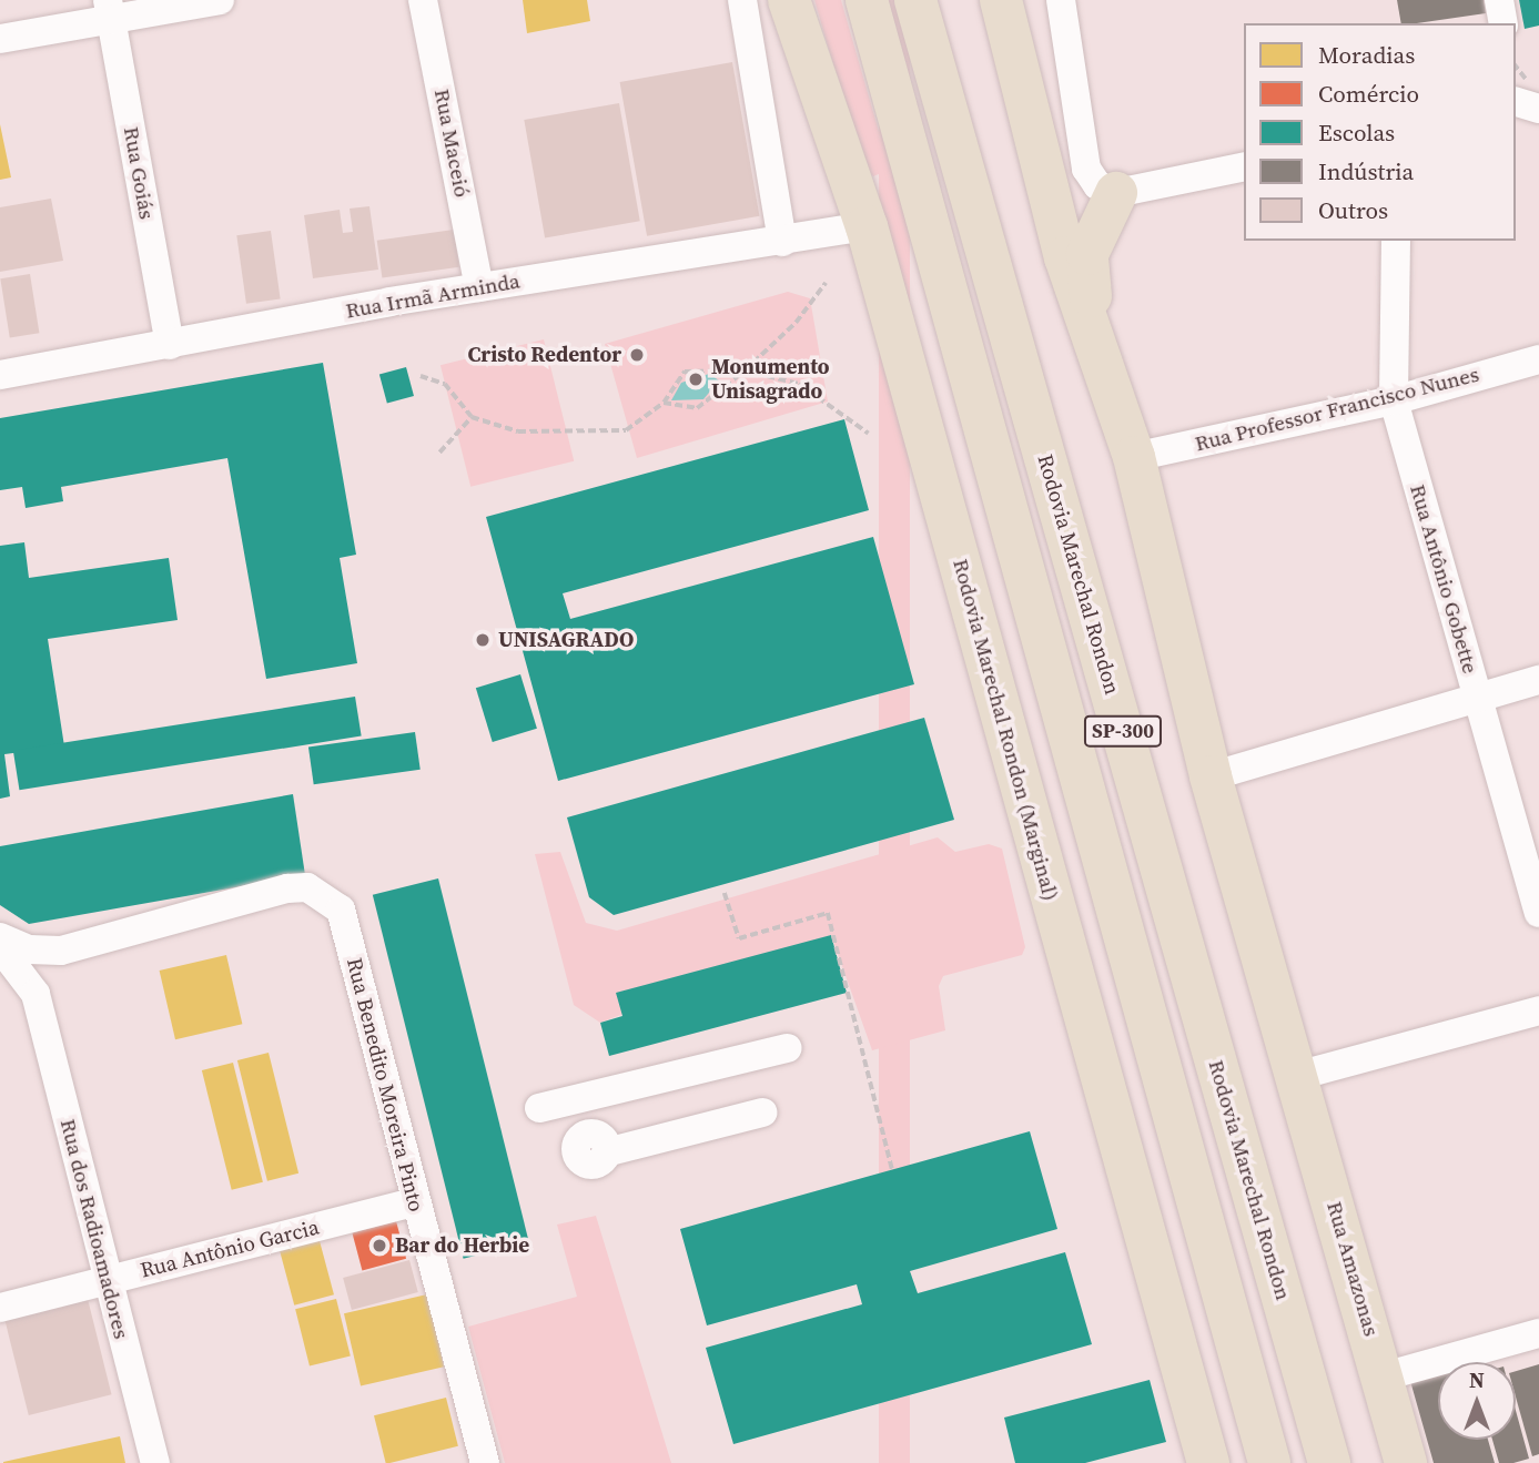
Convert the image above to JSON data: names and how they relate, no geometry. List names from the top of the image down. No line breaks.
{"streets":{"highway":["Rodovia Marechal Rondon","Rodovia Marechal Rondon (Marginal)","SP-300","Rua Amazonas"],"street":["Rua Maceió","Rua Goiás","Rua Irmã Arminda","Rua Professor Francisco Nunes","Rua Antônio Gobette","Rua Benedito Moreira Pinto","Rua dos Radioamadores","Rua Antônio Garcia"]},"crossings":[["Rua Maceió","Rua Irmã Arminda"],["Rua Goiás","Rua Irmã Arminda"],["Rua Irmã Arminda","Rodovia Marechal Rondon (Marginal)"],["Rua Professor Francisco Nunes","Rua Antônio Gobette"],["Rua Benedito Moreira Pinto","Rua Antônio Garcia"],["Rua dos Radioamadores","Rua Antônio Garcia"]],"places":["Cristo Redentor","Monumento Unisagrado","UNISAGRADO","Bar do Herbie"],"legend":["Moradias","Comércio","Escolas","Indústria","Outros"],"north":"top"}
